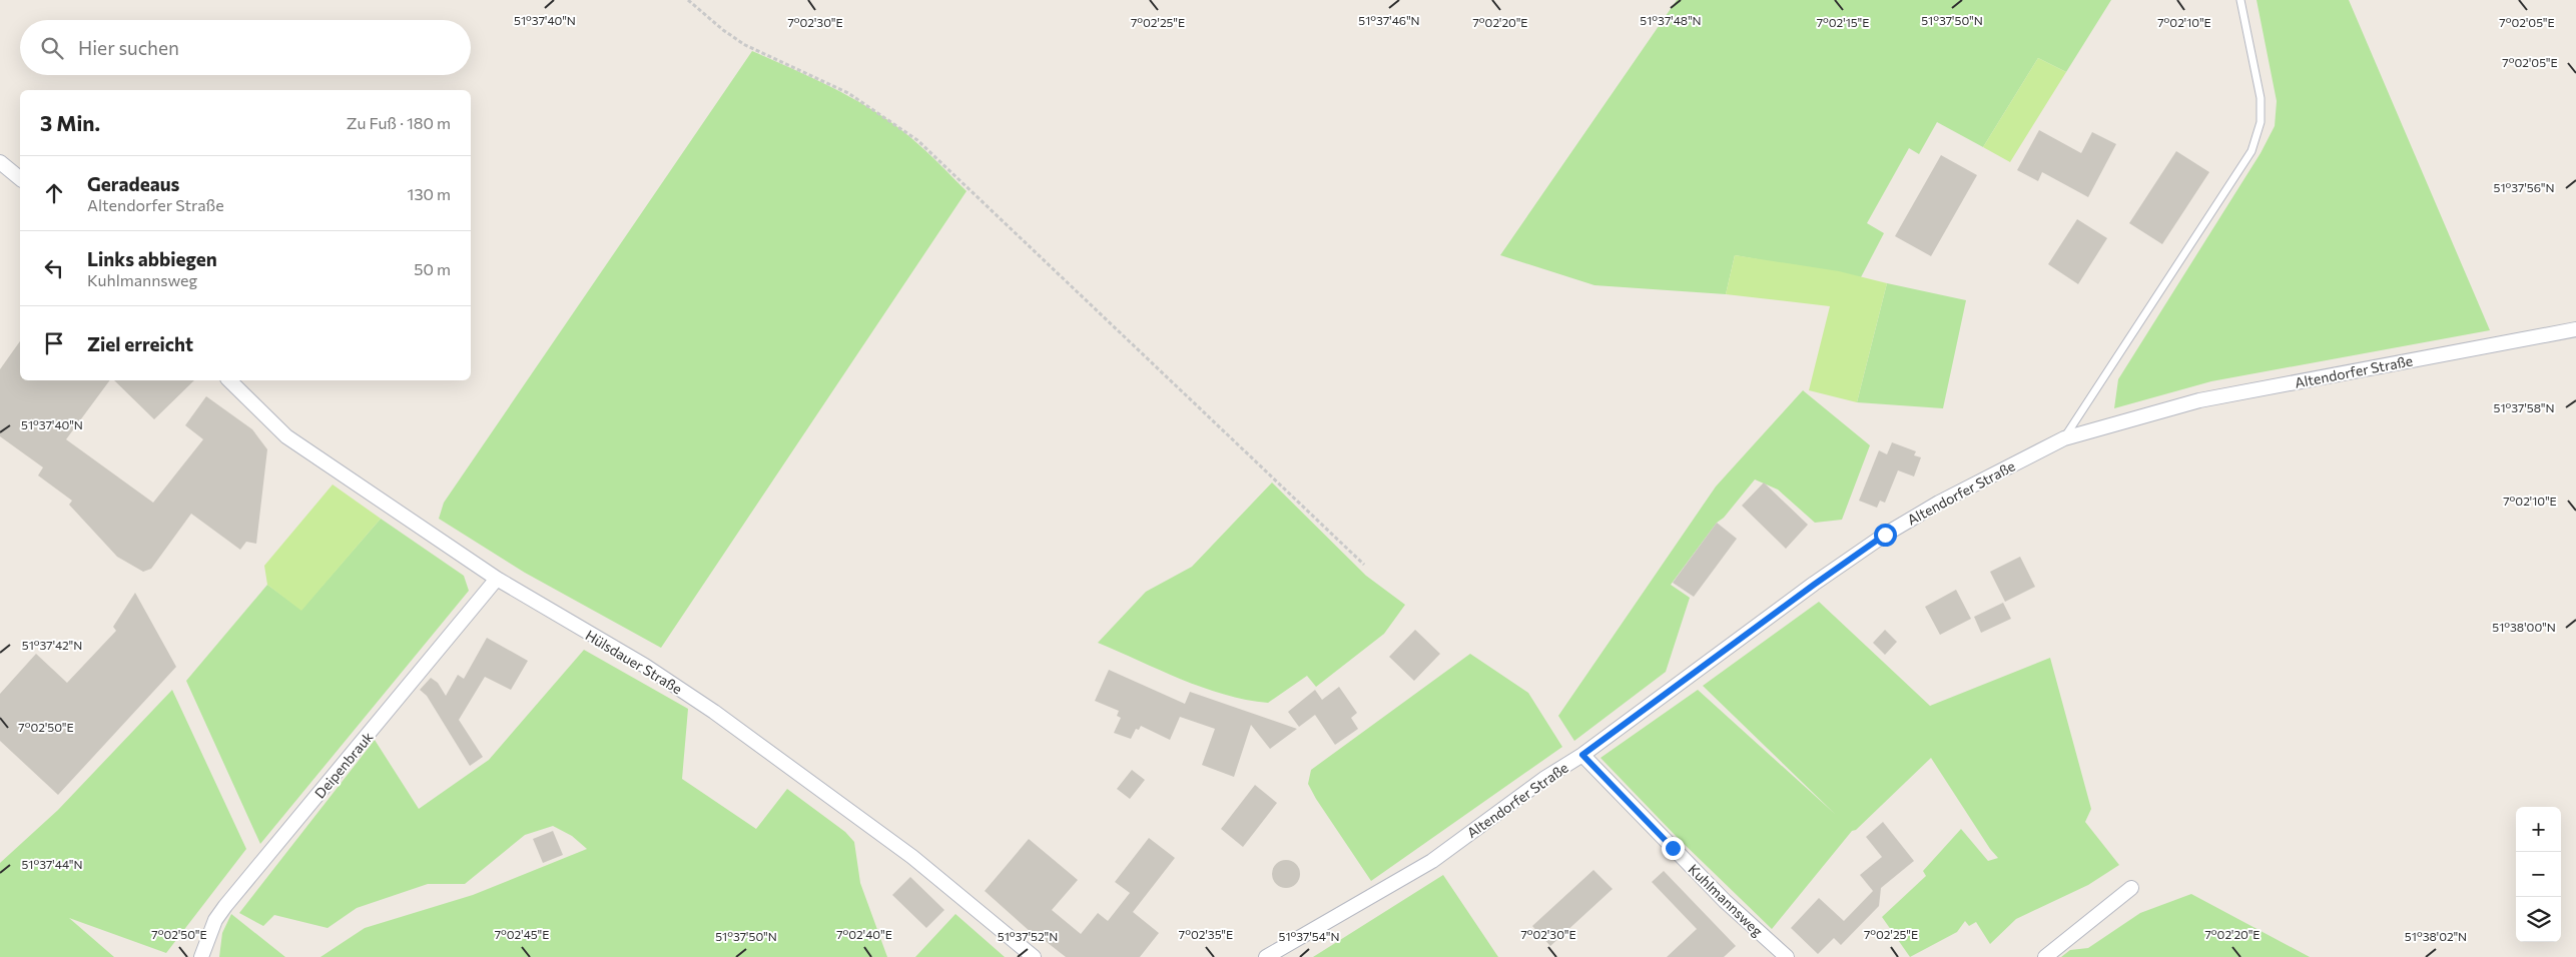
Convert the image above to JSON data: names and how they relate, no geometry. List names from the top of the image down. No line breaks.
{"streets":{"street":["Altendorfer Straße","Hülsdauer Straße","Deipenbrauk","Kuhlmannsweg"]},"crossings":[["Altendorfer Straße","Kuhlmannsweg"],["Hülsdauer Straße","Deipenbrauk"]],"page":{"search":"Hier suchen","heading":["3 Min.","Zu Fuß · 180 m"],"list":[["Geradeaus","Altendorfer Straße","130 m"],["Links abbiegen","Kuhlmannsweg","50 m"],"Ziel erreicht"],"map_buttons":["+","−"]},"coordinates":["51°37'40\"N","51°37'46\"N","51°37'48\"N","51°37'50\"N","7°02'25\"E","7°02'15\"E","7°02'10\"E","7°02'30\"E","7°02'20\"E","7°02'05\"E","51°37'56\"N","51°37'58\"N","51°38'00\"N","51°37'42\"N","7°02'50\"E","51°37'44\"N","7°02'45\"E","7°02'40\"E","7°02'35\"E","51°37'52\"N","51°37'54\"N","51°38'02\"N"]}
